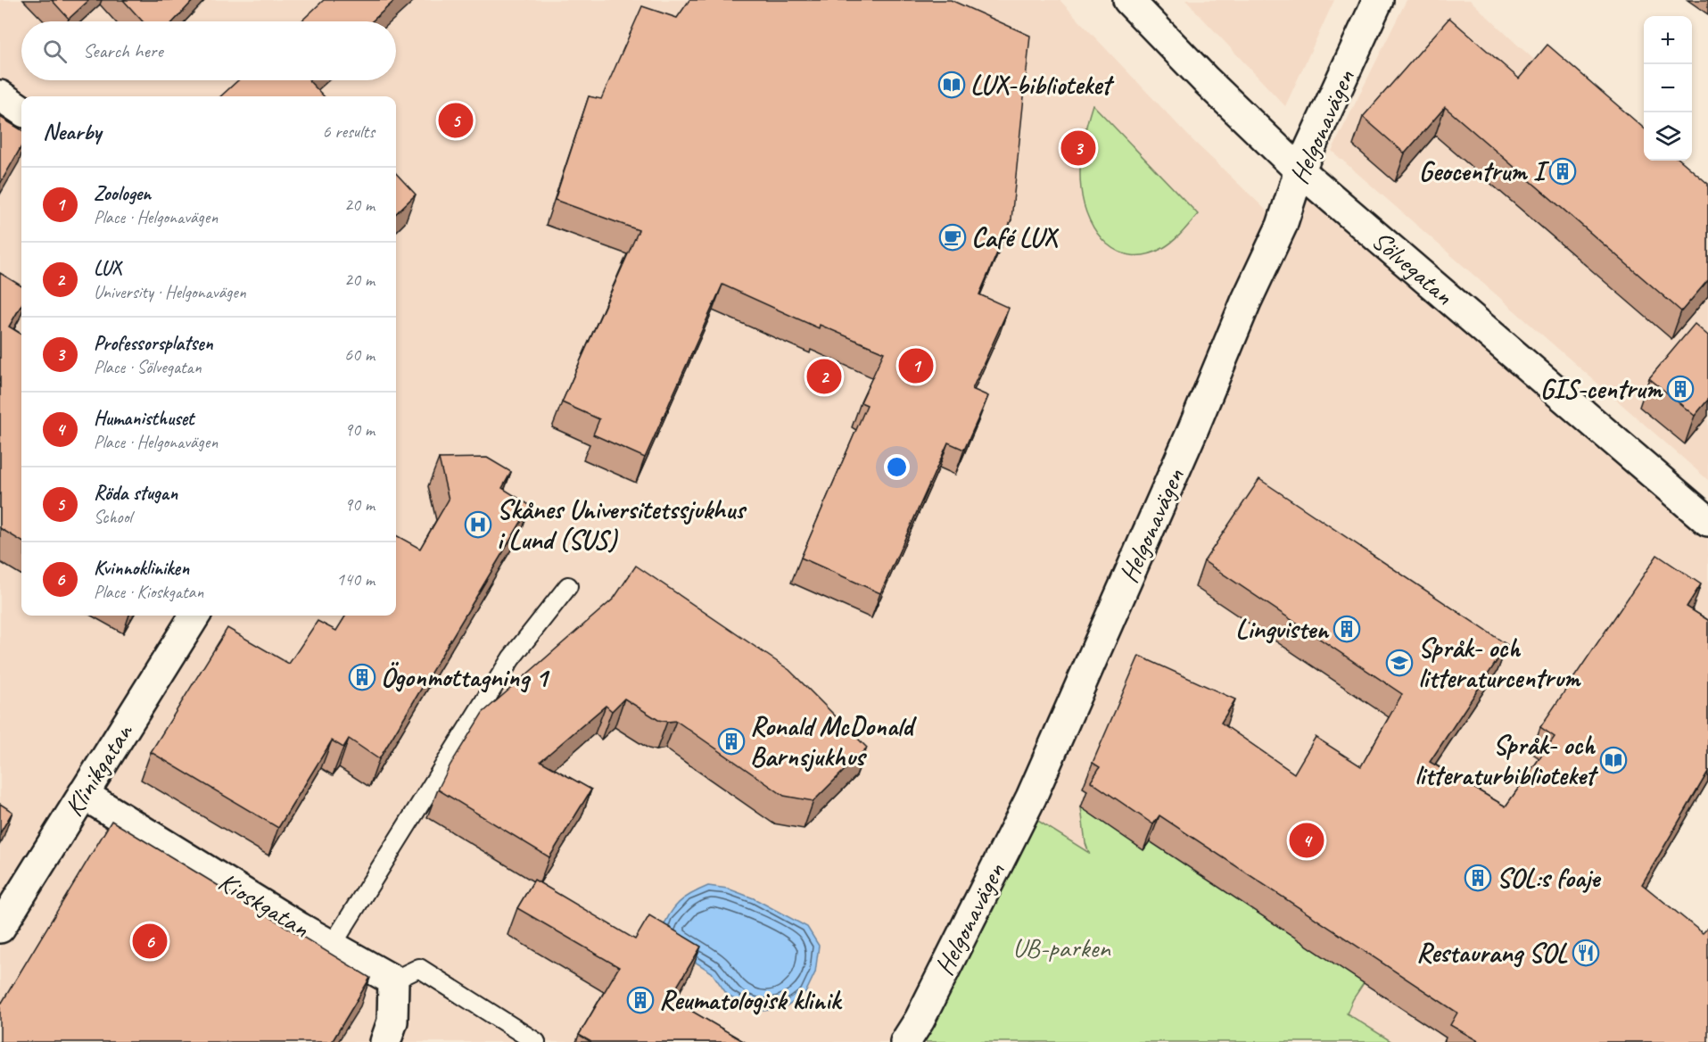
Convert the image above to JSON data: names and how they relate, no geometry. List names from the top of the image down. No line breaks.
{"streets":{"street":["Helgonavägen","Sölvegatan","Klinikgatan","Kioskgatan"]},"crossings":[["Helgonavägen","Sölvegatan"],["Klinikgatan","Kioskgatan"]],"parks":["UB-parken"],"places":{"library":["LUX-biblioteket","Språk- och litteraturbiblioteket"],"building":["Geocentrum I","GIS-centrum","Lingvisten","Ögonmottagning 1","Ronald McDonald Barnsjukhus","SOL:s foaje","Reumatologisk klinik"],"cafe":["Café LUX"],"hospital":["Skånes Universitetssjukhus i Lund (SUS)"],"school or university":["Språk- och litteraturcentrum"],"restaurant":["Restaurang SOL"]},"page":{"map_buttons":["+","−"],"search":"Search here","heading":["Nearby","6 results"],"pins":["5","3","1","2","4","6"],"list":[{"mark":"1","name":"Zoologen","note":"Place · Helgonavägen","value":"20 m"},{"mark":"2","name":"LUX","note":"University · Helgonavägen","value":"20 m"},{"mark":"3","name":"Professorsplatsen","note":"Place · Sölvegatan","value":"60 m"},{"mark":"4","name":"Humanisthuset","note":"Place · Helgonavägen","value":"90 m"},{"mark":"5","name":"Röda stugan","note":"School","value":"90 m"},{"mark":"6","name":"Kvinnokliniken","note":"Place · Kioskgatan","value":"140 m"}]}}
